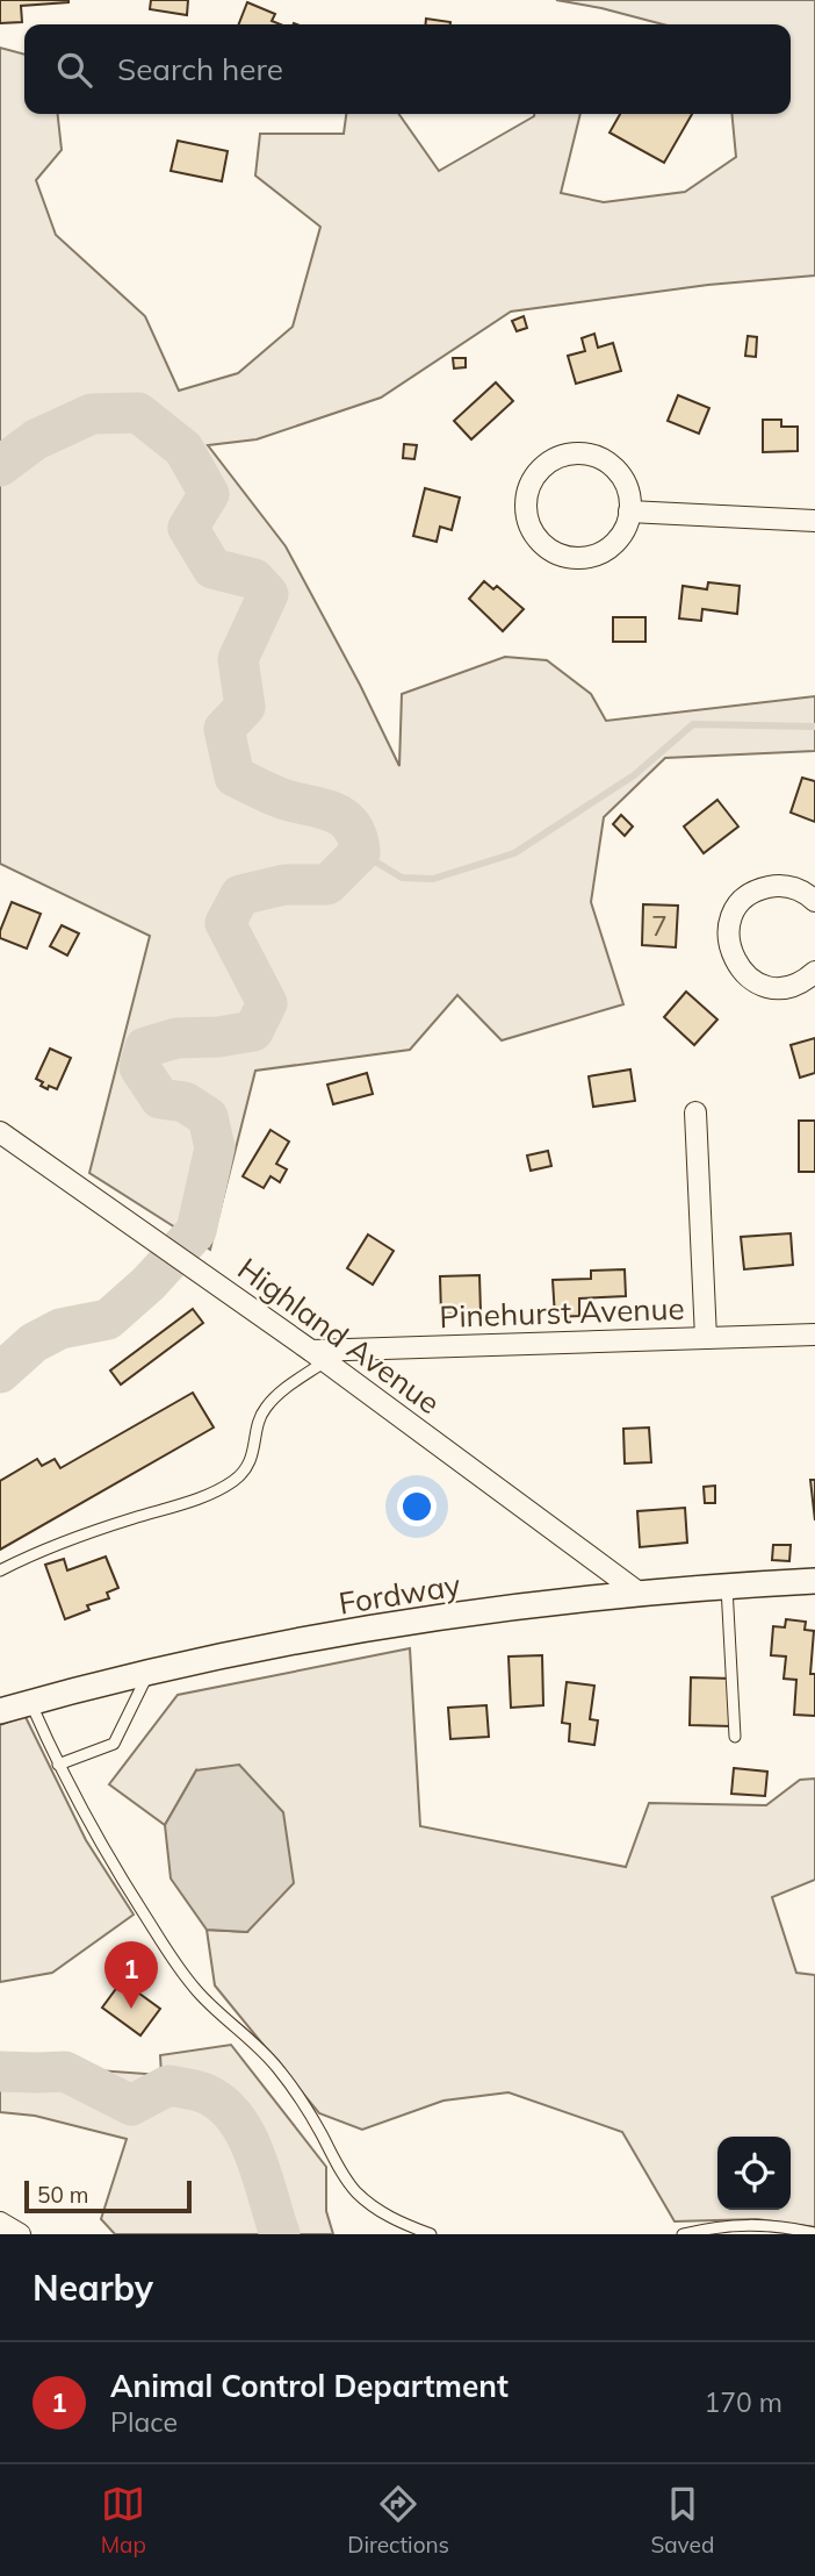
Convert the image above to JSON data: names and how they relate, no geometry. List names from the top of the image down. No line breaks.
{"streets":{"street":["Pinehurst Avenue","Highland Avenue","Fordway"]},"crossings":[["Pinehurst Avenue","Highland Avenue"],["Highland Avenue","Fordway"]],"house_numbers":["7"],"scale_bar":"50 m","page":{"search":"Search here","pins":"1","scale":"50 m","heading":"Nearby","list":[{"mark":"1","name":"Animal Control Department","note":"Place","value":"170 m"}],"nav":["Map","Directions","Saved"]}}
